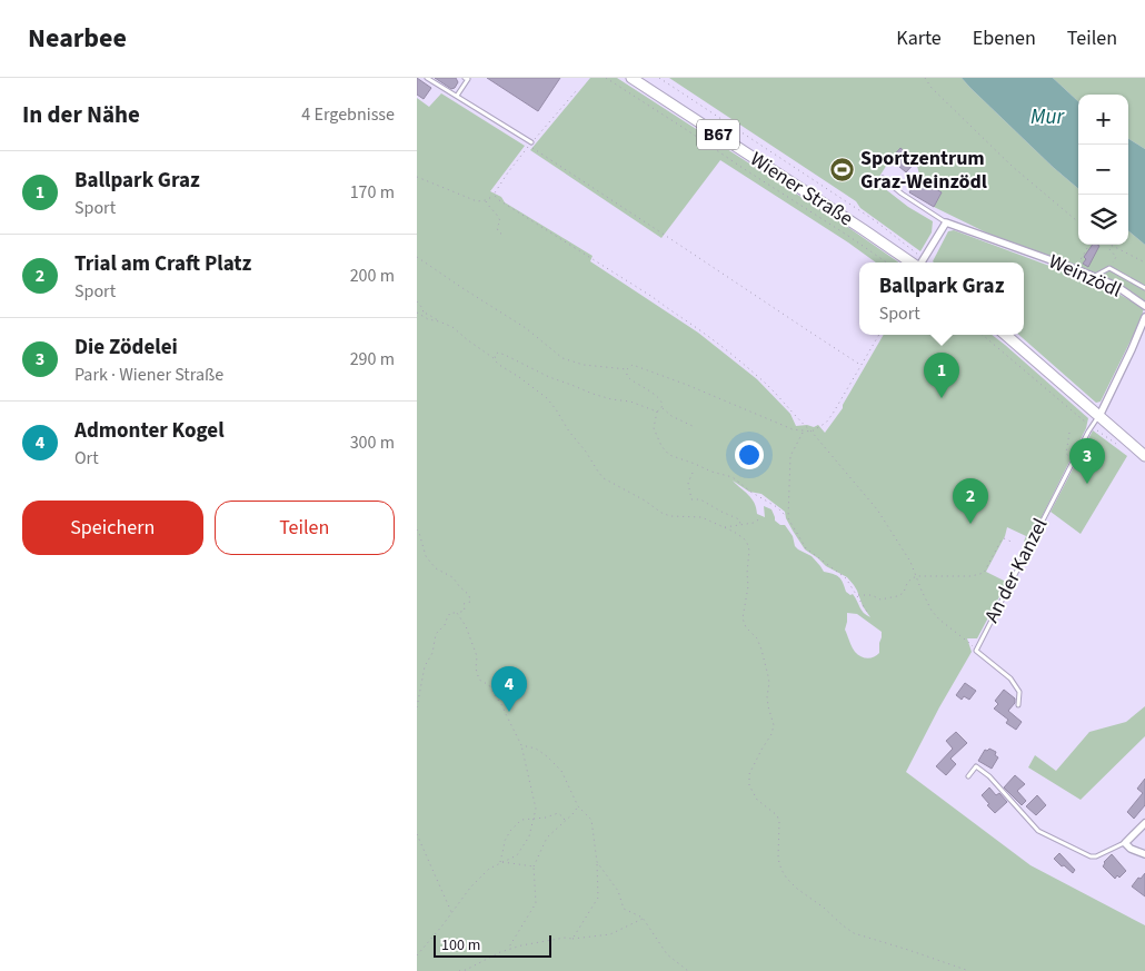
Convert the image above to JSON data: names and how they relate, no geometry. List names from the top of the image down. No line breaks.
{"streets":{"main road":["B67","Wiener Straße"],"street":["Weinzödl"],"lane":["An der Kanzel"]},"water":["Mur"],"places":{"sports":["Sportzentrum Graz-Weinzödl"]},"scale_bar":"100 m","page":{"header":"Nearbee","nav":["Karte","Ebenen","Teilen"],"heading":["In der Nähe","4 Ergebnisse"],"map_buttons":["+","−"],"list":[{"mark":"1","name":"Ballpark Graz","note":"Sport","value":"170 m"},{"mark":"2","name":"Trial am Craft Platz","note":"Sport","value":"200 m"},{"mark":"3","name":"Die Zödelei","note":"Park · Wiener Straße","value":"290 m"},{"mark":"4","name":"Admonter Kogel","note":"Ort","value":"300 m"}],"popup":["Ballpark Graz","Sport"],"pins":["1","3","2","4"],"buttons":["Speichern","Teilen"],"scale":"100 m"}}
